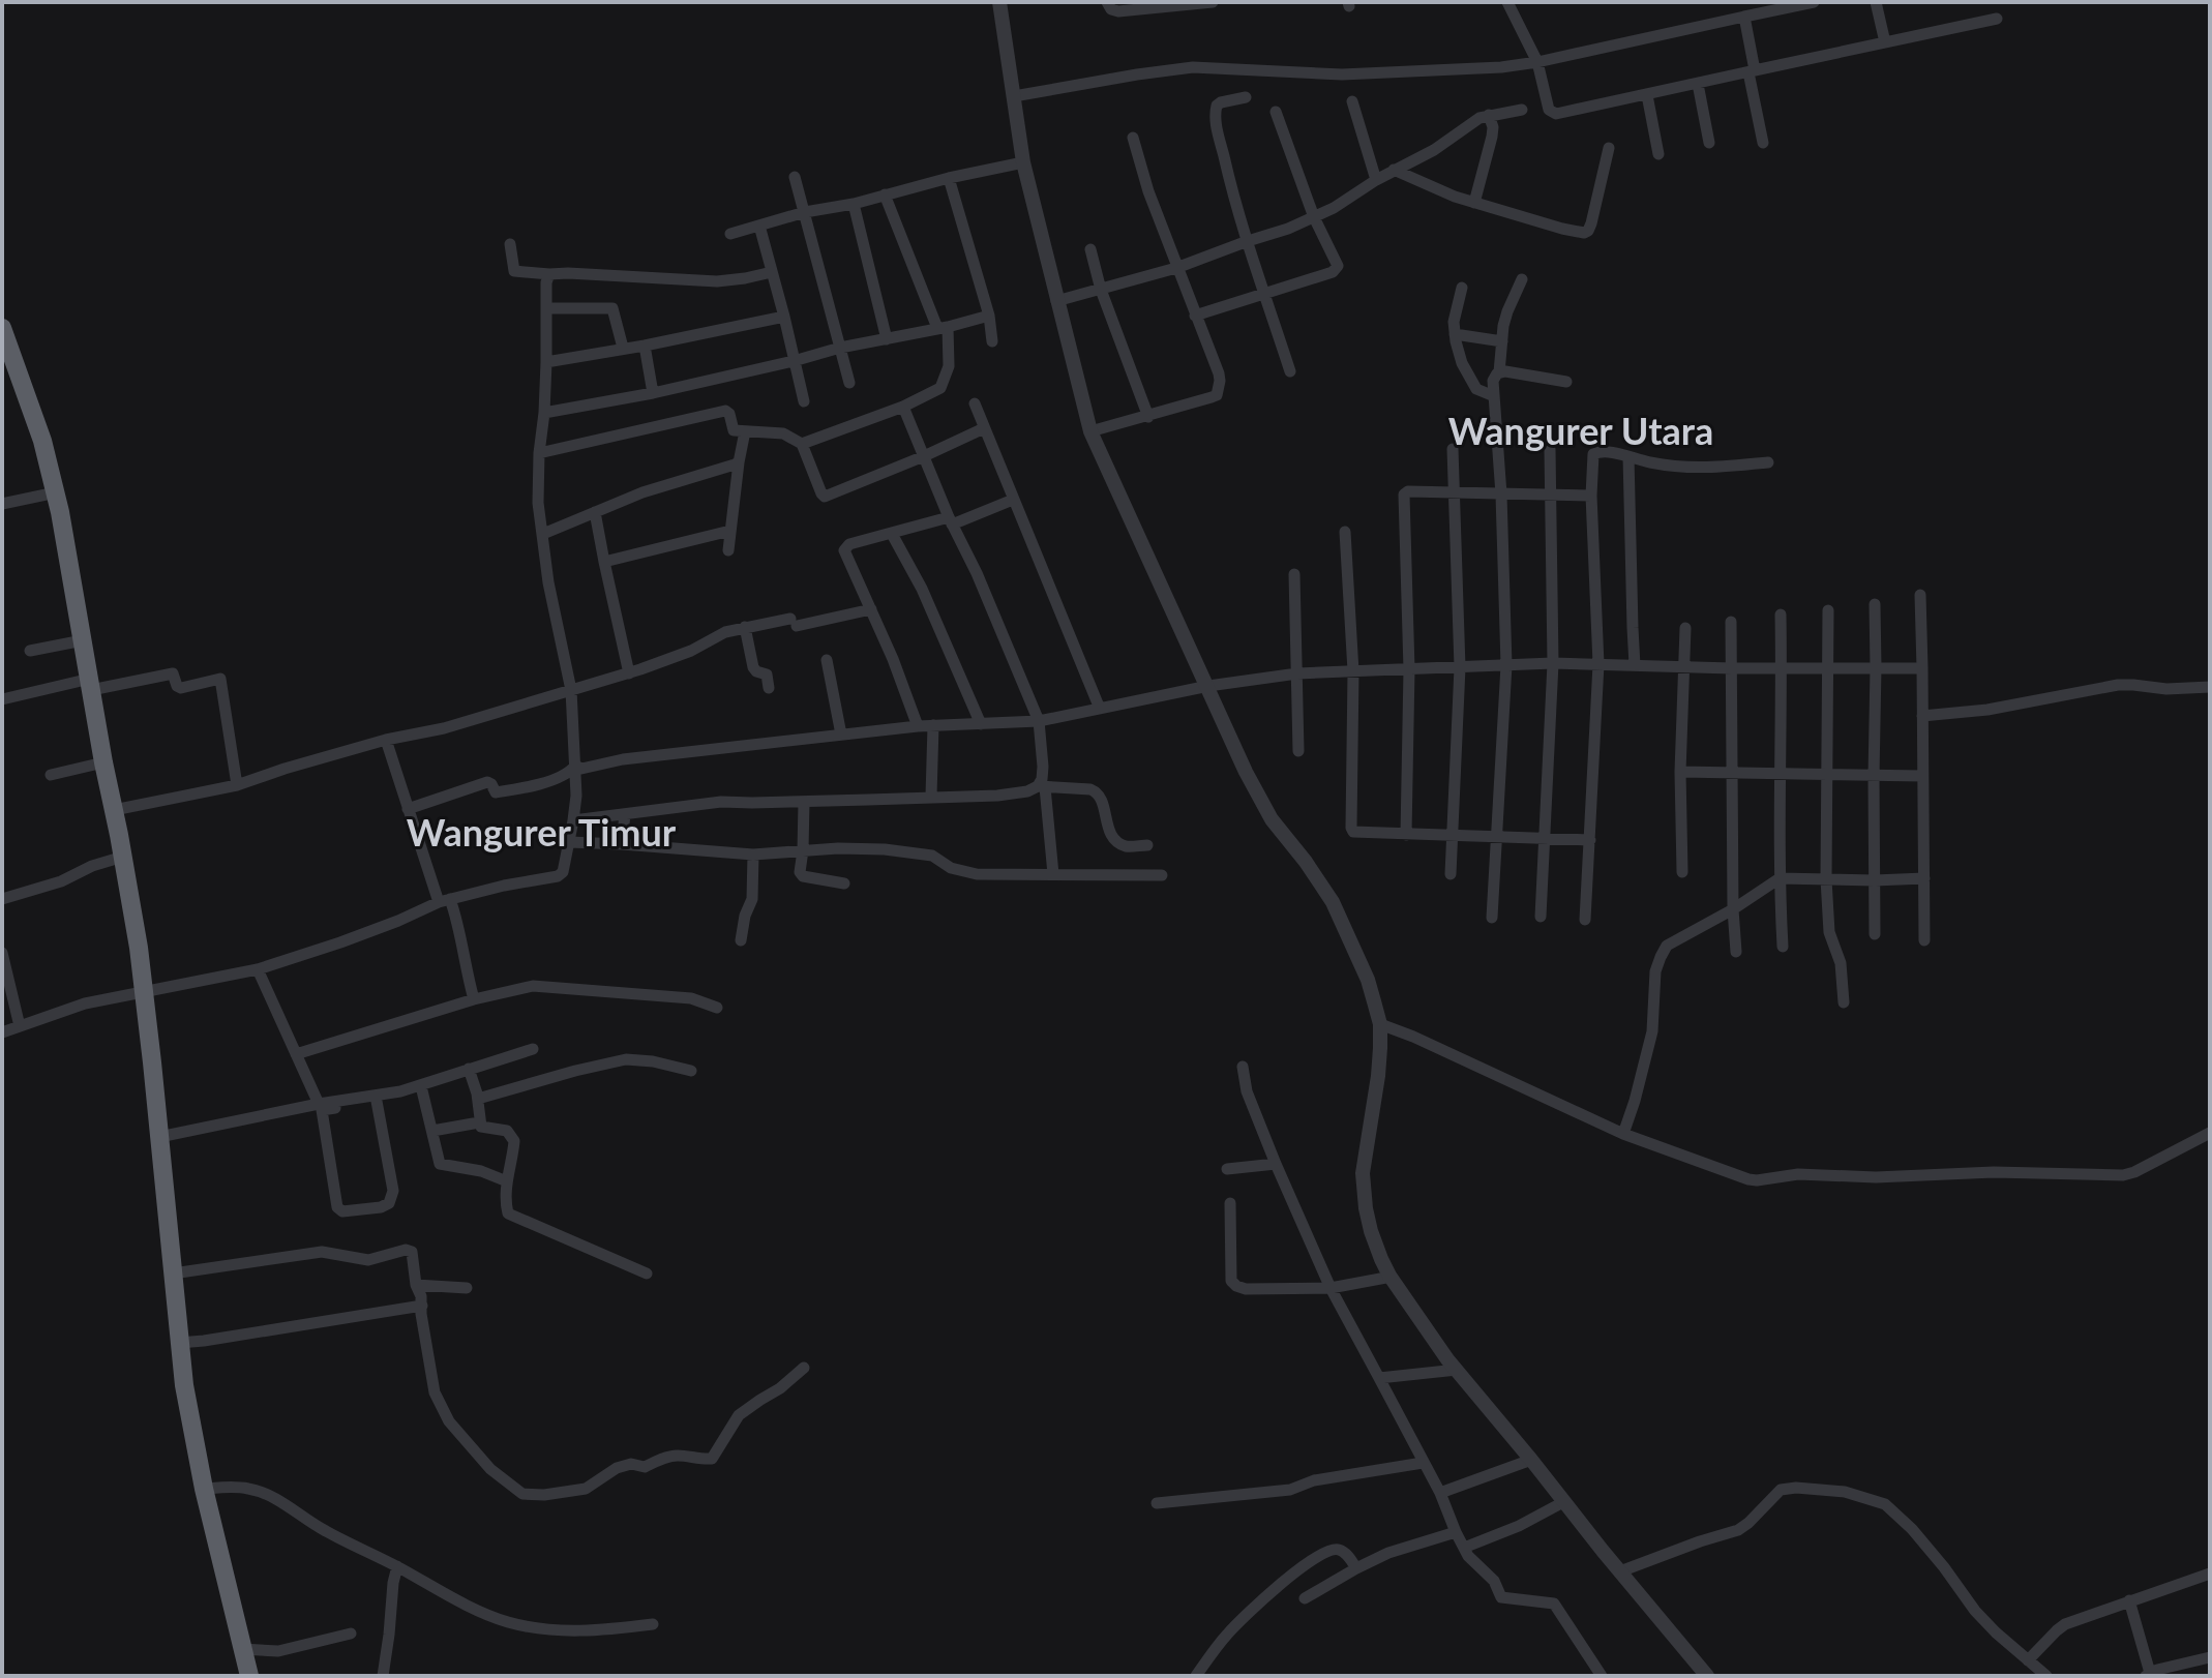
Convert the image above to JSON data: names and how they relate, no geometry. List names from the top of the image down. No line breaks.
{"districts":["Wangurer Utara","Wangurer Timur"]}
